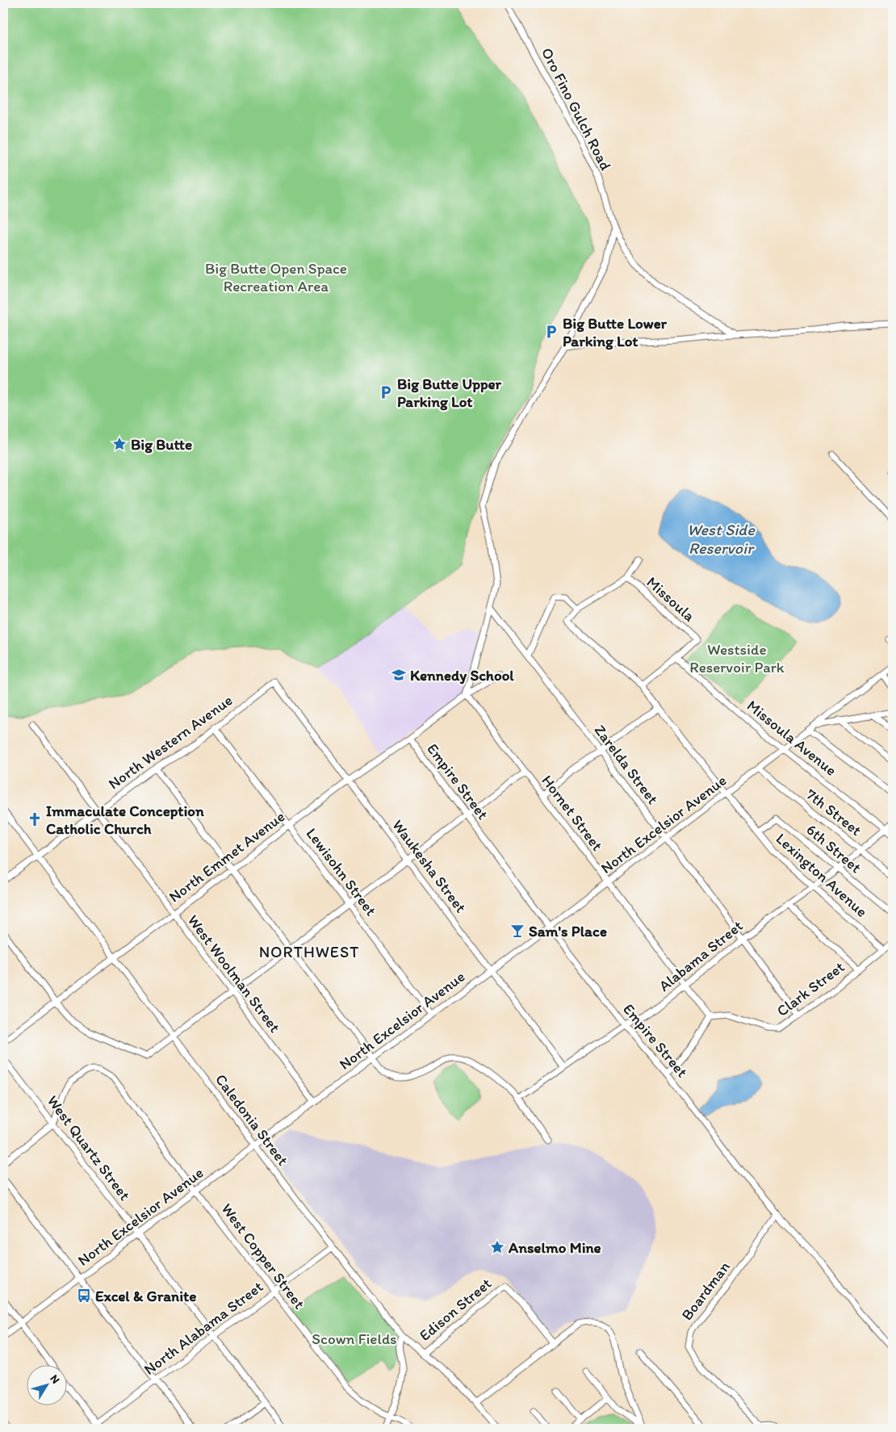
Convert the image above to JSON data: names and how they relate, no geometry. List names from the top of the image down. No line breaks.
{"streets":{"street":["Oro Fino Gulch Road","Missoula","Missoula Avenue","North Western Avenue","Zarelda Street","Empire Street","7th Street","Hornet Street","North Excelsior Avenue","6th Street","North Emmet Avenue","Waukesha Street","Lewisohn Street","Lexington Avenue","Alabama Street","West Woolman Street","Clark Street","Caledonia Street","West Quartz Street","West Copper Street","Boardman","Edison Street","North Alabama Street"]},"crossings":[["Oro Fino Gulch Road","Zarelda Street"],["Missoula","Missoula Avenue"],["Missoula Avenue","North Excelsior Avenue"],["Missoula Avenue","Alabama Street"],["North Western Avenue","Waukesha Street"],["North Western Avenue","Lewisohn Street"],["North Western Avenue","West Woolman Street"],["North Western Avenue","Caledonia Street"],["Zarelda Street","North Excelsior Avenue"],["Zarelda Street","Alabama Street"],["Zarelda Street","Clark Street"],["Empire Street","North Excelsior Avenue"],["Empire Street","North Emmet Avenue"],["Empire Street","Alabama Street"],["Empire Street","Boardman"],["7th Street","North Excelsior Avenue"],["7th Street","Alabama Street"],["Hornet Street","North Excelsior Avenue"],["Hornet Street","North Emmet Avenue"],["Hornet Street","Alabama Street"],["Hornet Street","Clark Street"],["North Excelsior Avenue","Waukesha Street"],["North Excelsior Avenue","Lewisohn Street"],["North Excelsior Avenue","Lexington Avenue"],["North Excelsior Avenue","West Woolman Street"],["North Excelsior Avenue","Caledonia Street"],["North Excelsior Avenue","West Quartz Street"],["North Excelsior Avenue","West Copper Street"],["6th Street","Lexington Avenue"],["6th Street","Alabama Street"],["North Emmet Avenue","Waukesha Street"],["North Emmet Avenue","Lewisohn Street"],["North Emmet Avenue","West Woolman Street"],["North Emmet Avenue","Caledonia Street"],["Waukesha Street","Alabama Street"],["Lexington Avenue","Alabama Street"],["Lexington Avenue","Clark Street"],["Caledonia Street","Edison Street"],["Caledonia Street","North Alabama Street"],["West Quartz Street","West Copper Street"],["West Quartz Street","North Alabama Street"],["West Copper Street","North Alabama Street"]],"districts":["NORTHWEST"],"water":["West Side Reservoir"],"parks":["Big Butte Open Space Recreation Area","Westside Reservoir Park","Scown Fields"],"places":{"parking":["Big Butte Lower Parking Lot","Big Butte Upper Parking Lot"],"place":["Big Butte","Anselmo Mine"],"school or university":["Kennedy School"],"church":["Immaculate Conception Catholic Church"],"bar":["Sam's Place"],"bus stop":["Excel & Granite"]},"north":"top right"}
